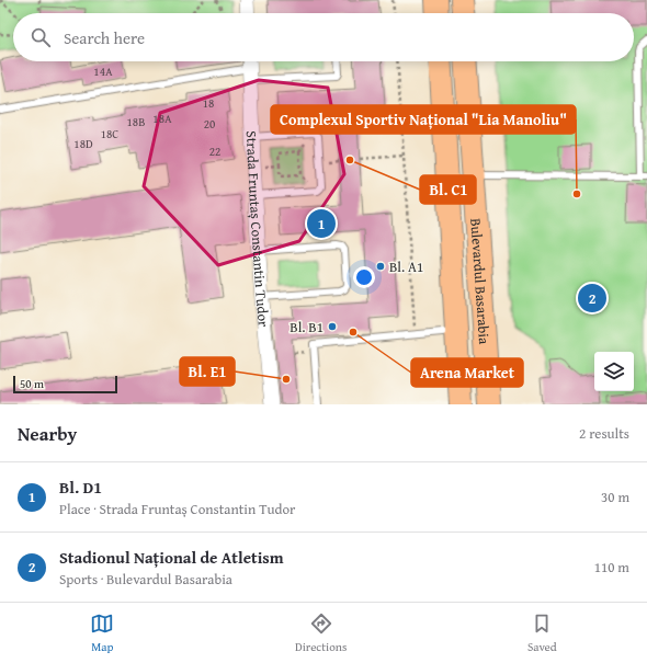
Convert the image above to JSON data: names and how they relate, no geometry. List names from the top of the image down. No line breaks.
{"streets":{"main road":["Bulevardul Basarabia"],"street":["Strada Fruntaș Constantin Tudor"]},"places":["Bl. C1","Complexul Sportiv Național \"Lia Manoliu\"","Bl. A1","Bl. B1","Arena Market","Bl. E1"],"house_numbers":["14A","18","18A","18B","20","18C","18D","22"],"scale_bar":"50 m","page":{"search":"Search here","pins":["1","2"],"scale":"50 m","heading":["Nearby","2 results"],"list":[{"mark":"1","name":"Bl. D1","note":"Place · Strada Fruntaș Constantin Tudor","value":"30 m"},{"mark":"2","name":"Stadionul Național de Atletism","note":"Sports · Bulevardul Basarabia","value":"110 m"}],"nav":["Map","Directions","Saved"]}}
